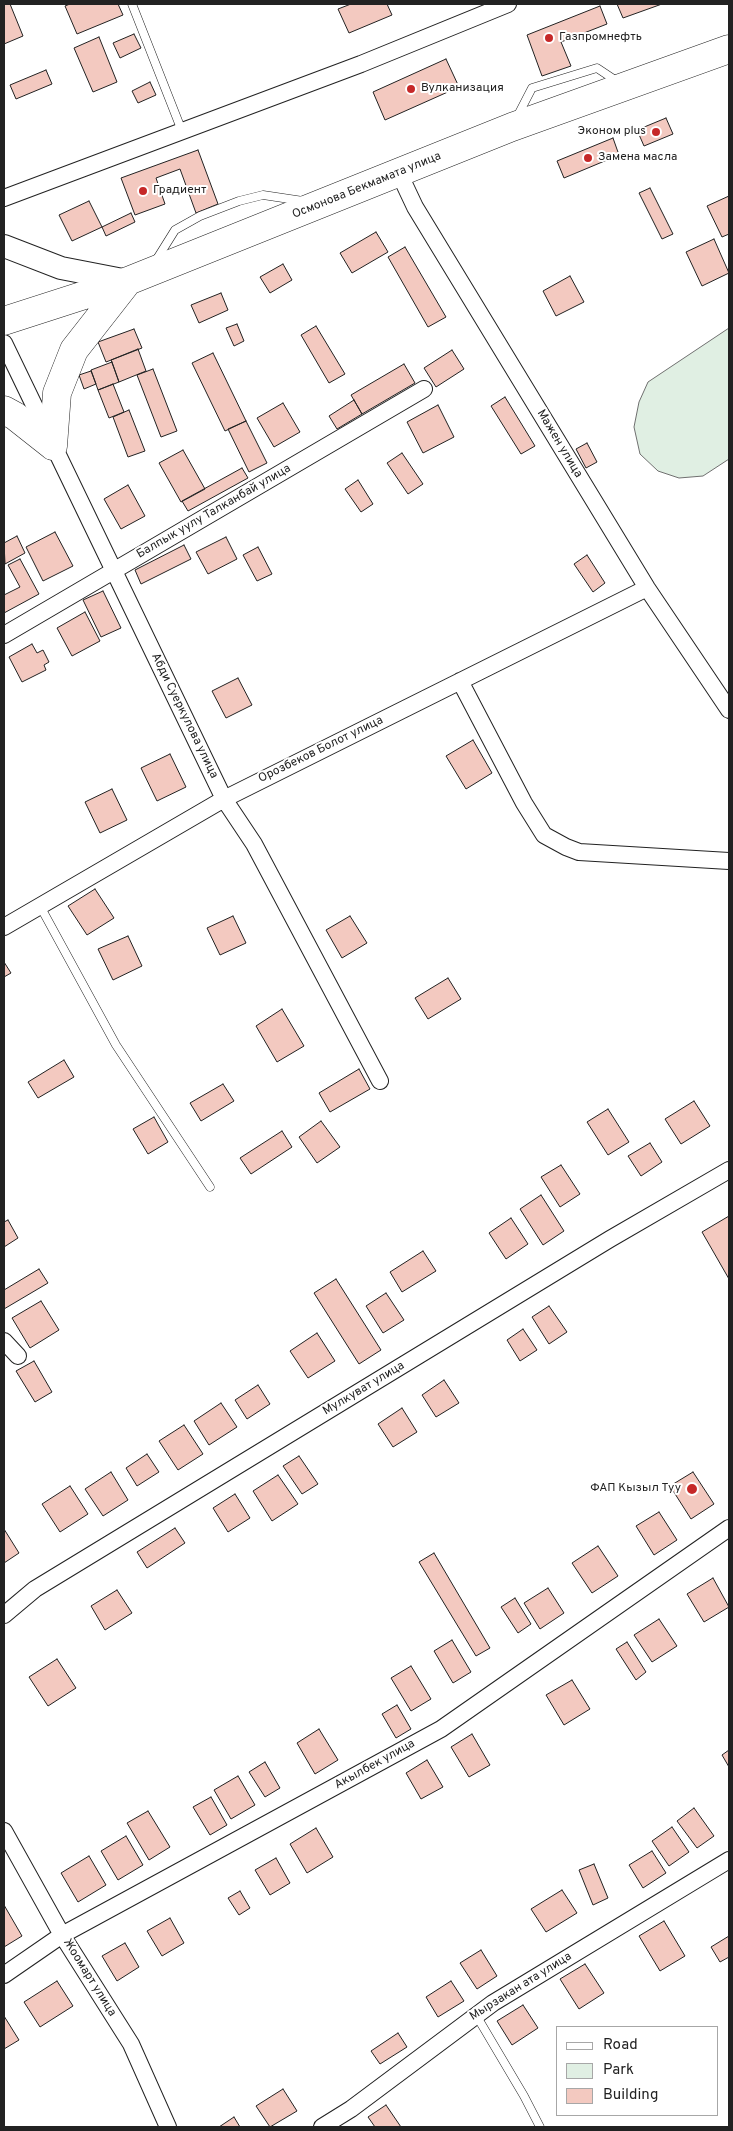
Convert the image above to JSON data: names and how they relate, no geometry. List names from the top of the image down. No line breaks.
{"streets":{"highway":["Осмонова Бекмамата улица"],"street":["Мажен улица","Балпык уулу Талканбай улица","Абди Суеркулова улица","Орозбеков Болот улица","Мулкуват улица","Акылбек улица","Жоомарт улица","Мырзакан ата улица"]},"crossings":[["Осмонова Бекмамата улица","Мажен улица"],["Мажен улица","Орозбеков Болот улица"],["Балпык уулу Талканбай улица","Абди Суеркулова улица"],["Абди Суеркулова улица","Орозбеков Болот улица"],["Акылбек улица","Жоомарт улица"]],"places":["Газпромнефть","Вулканизация","Эконом plus","Замена масла","Градиент","ФАП Кызыл Туу"],"legend":["Road","Park","Building"]}
